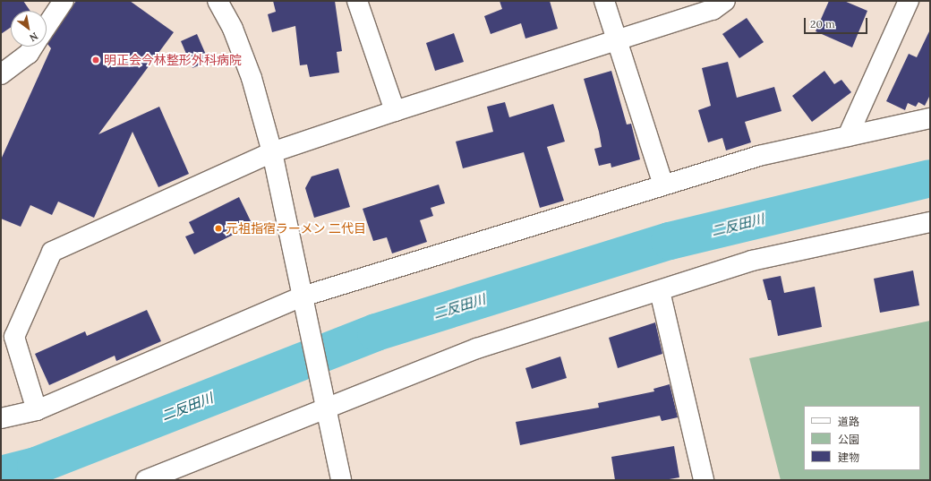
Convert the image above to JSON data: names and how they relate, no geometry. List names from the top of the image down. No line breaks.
{"water":["二反田川"],"places":["明正会今林整形外科病院","元祖指宿ラーメン 二代目"],"legend":["道路","公園","建物"],"scale_bar":"20 m","north":"bottom right"}
